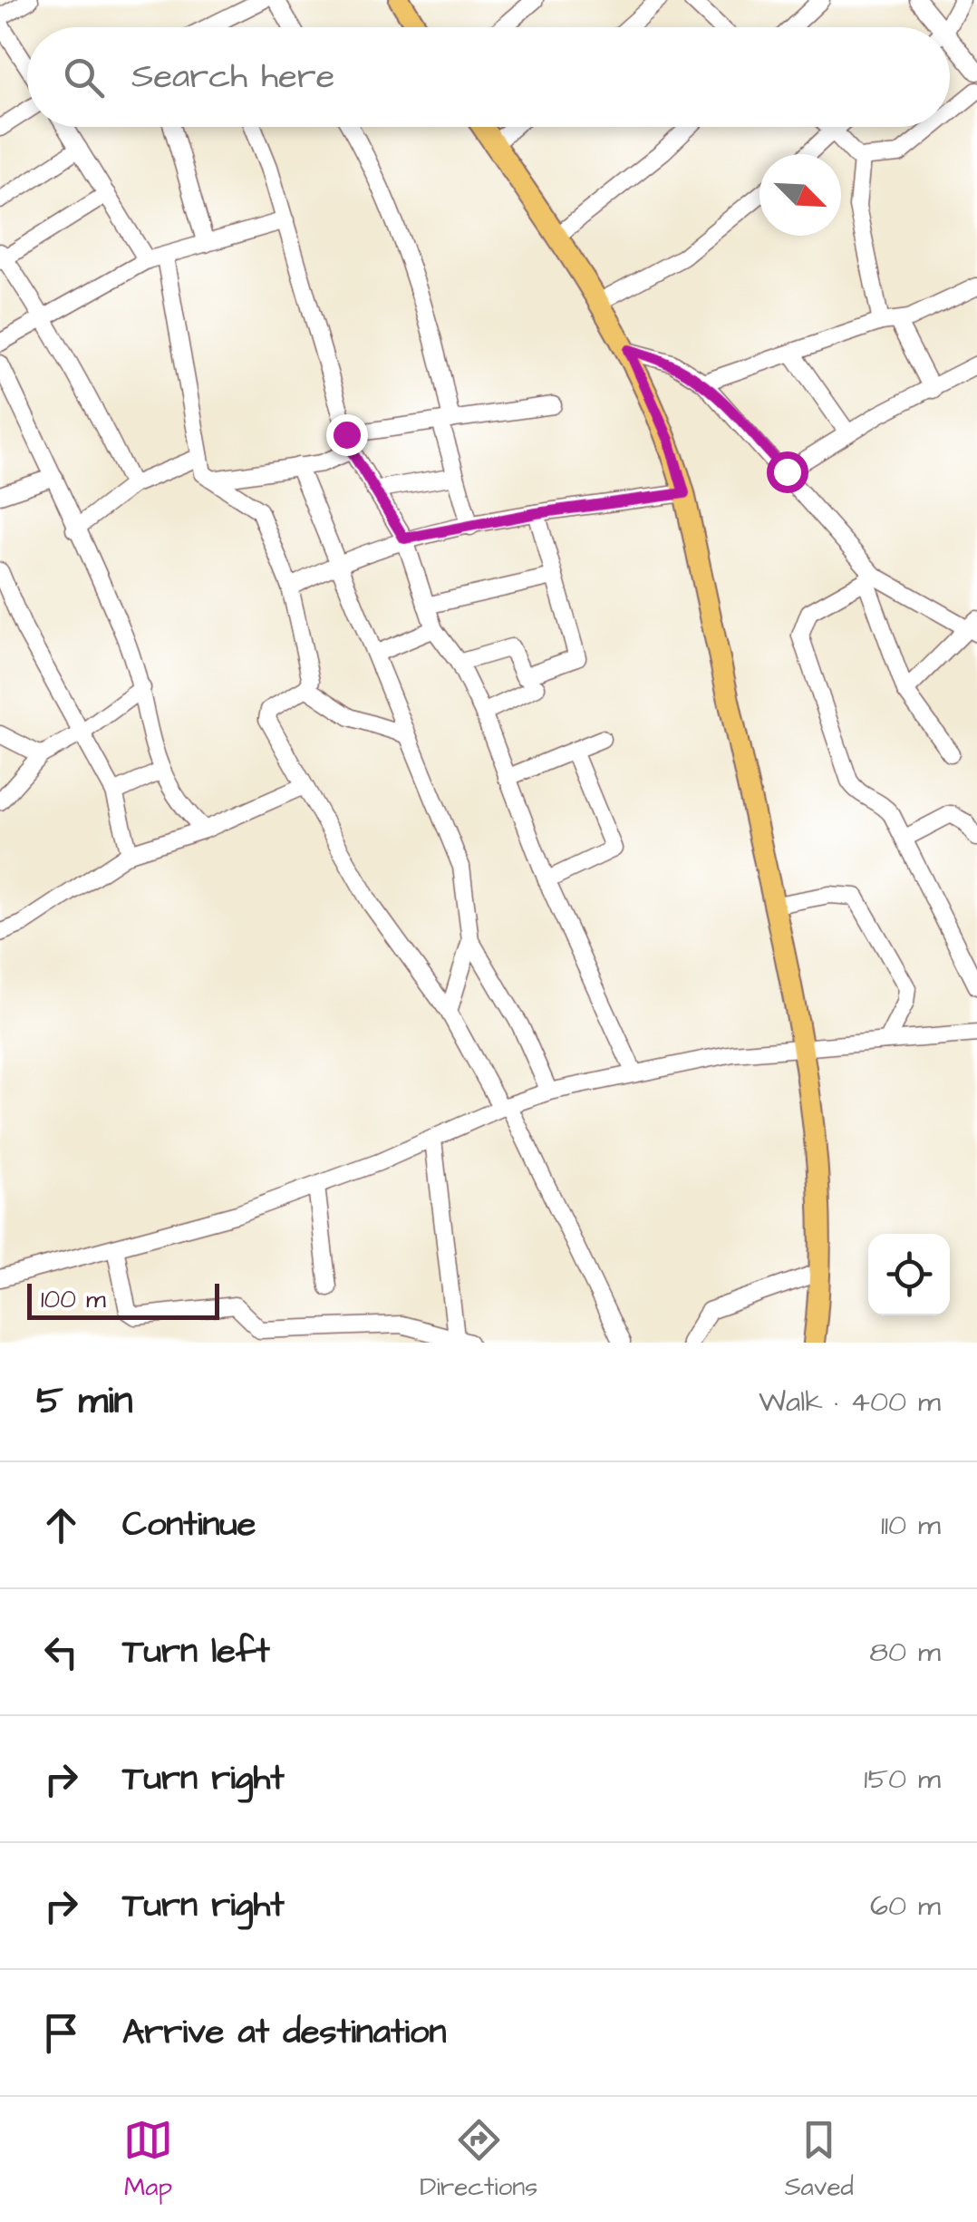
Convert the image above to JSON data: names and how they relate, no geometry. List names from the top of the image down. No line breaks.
{"scale_bar":"100 m","north":"bottom right","page":{"search":"Search here","scale":"100 m","heading":["5 min","Walk · 400 m"],"list":[["Continue","110 m"],["Turn left","80 m"],["Turn right","150 m"],["Turn right","60 m"],"Arrive at destination"],"nav":["Map","Directions","Saved"]}}
